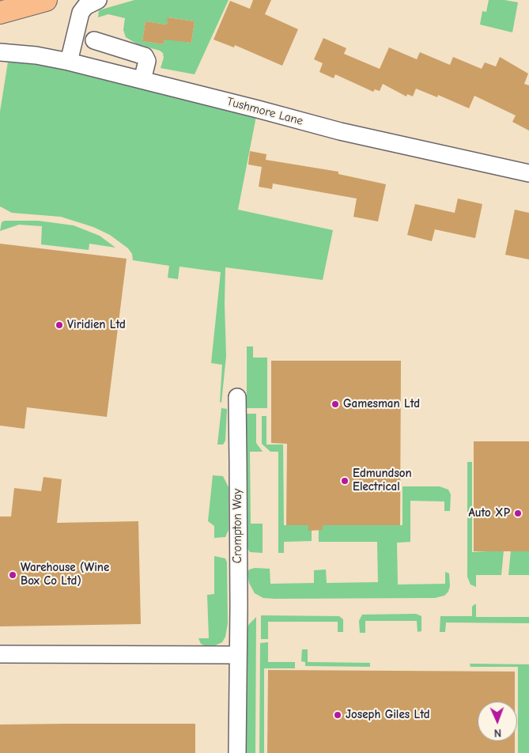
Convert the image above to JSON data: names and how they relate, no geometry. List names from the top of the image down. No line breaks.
{"streets":{"street":["Tushmore Lane","Crompton Way"]},"places":["Viridien Ltd","Gamesman Ltd","Edmundson Electrical","Auto XP","Warehouse (Wine Box Co Ltd)","Joseph Giles Ltd"],"north":"bottom"}
